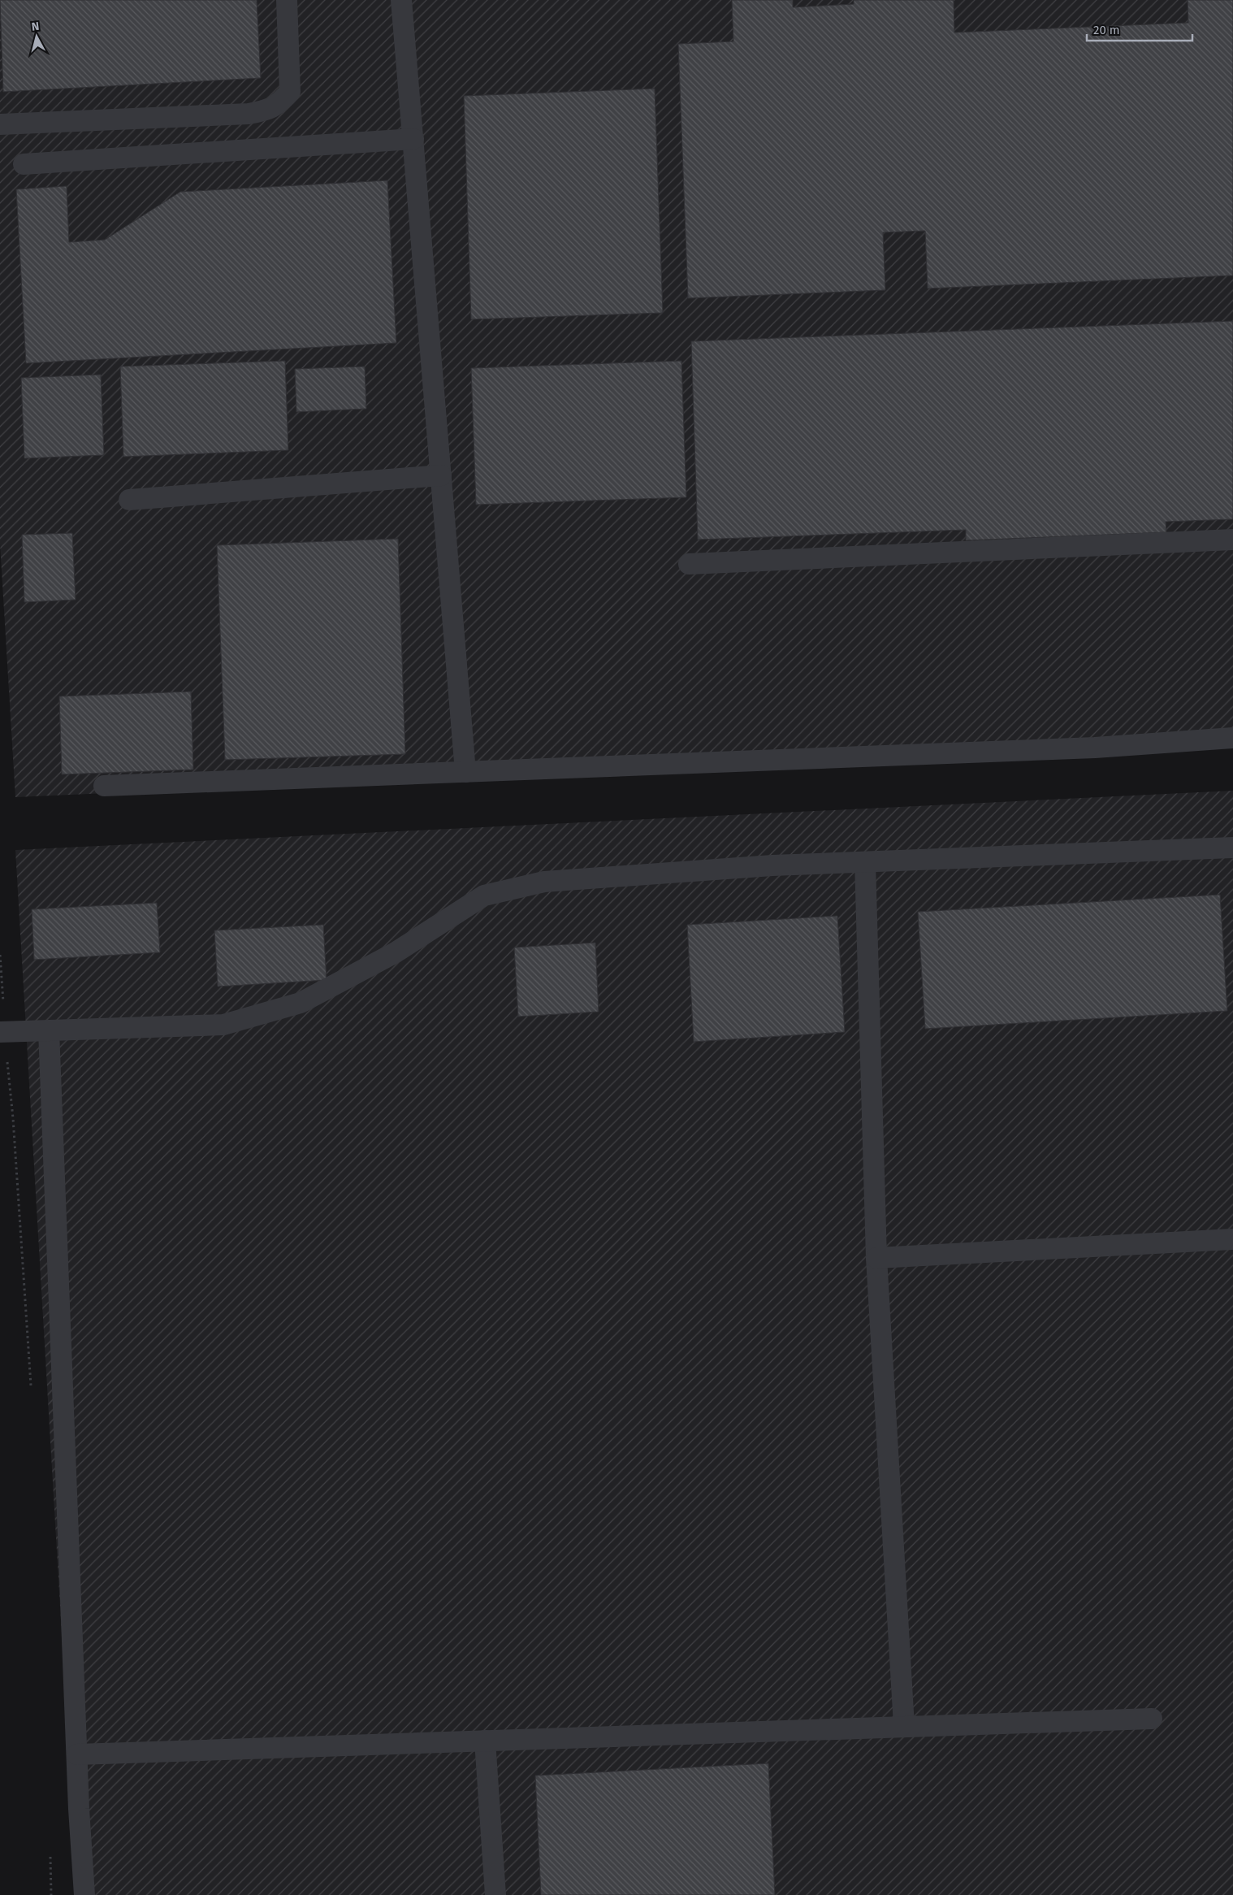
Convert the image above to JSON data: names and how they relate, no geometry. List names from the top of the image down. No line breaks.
{"scale_bar":"20 m","north":"top"}
